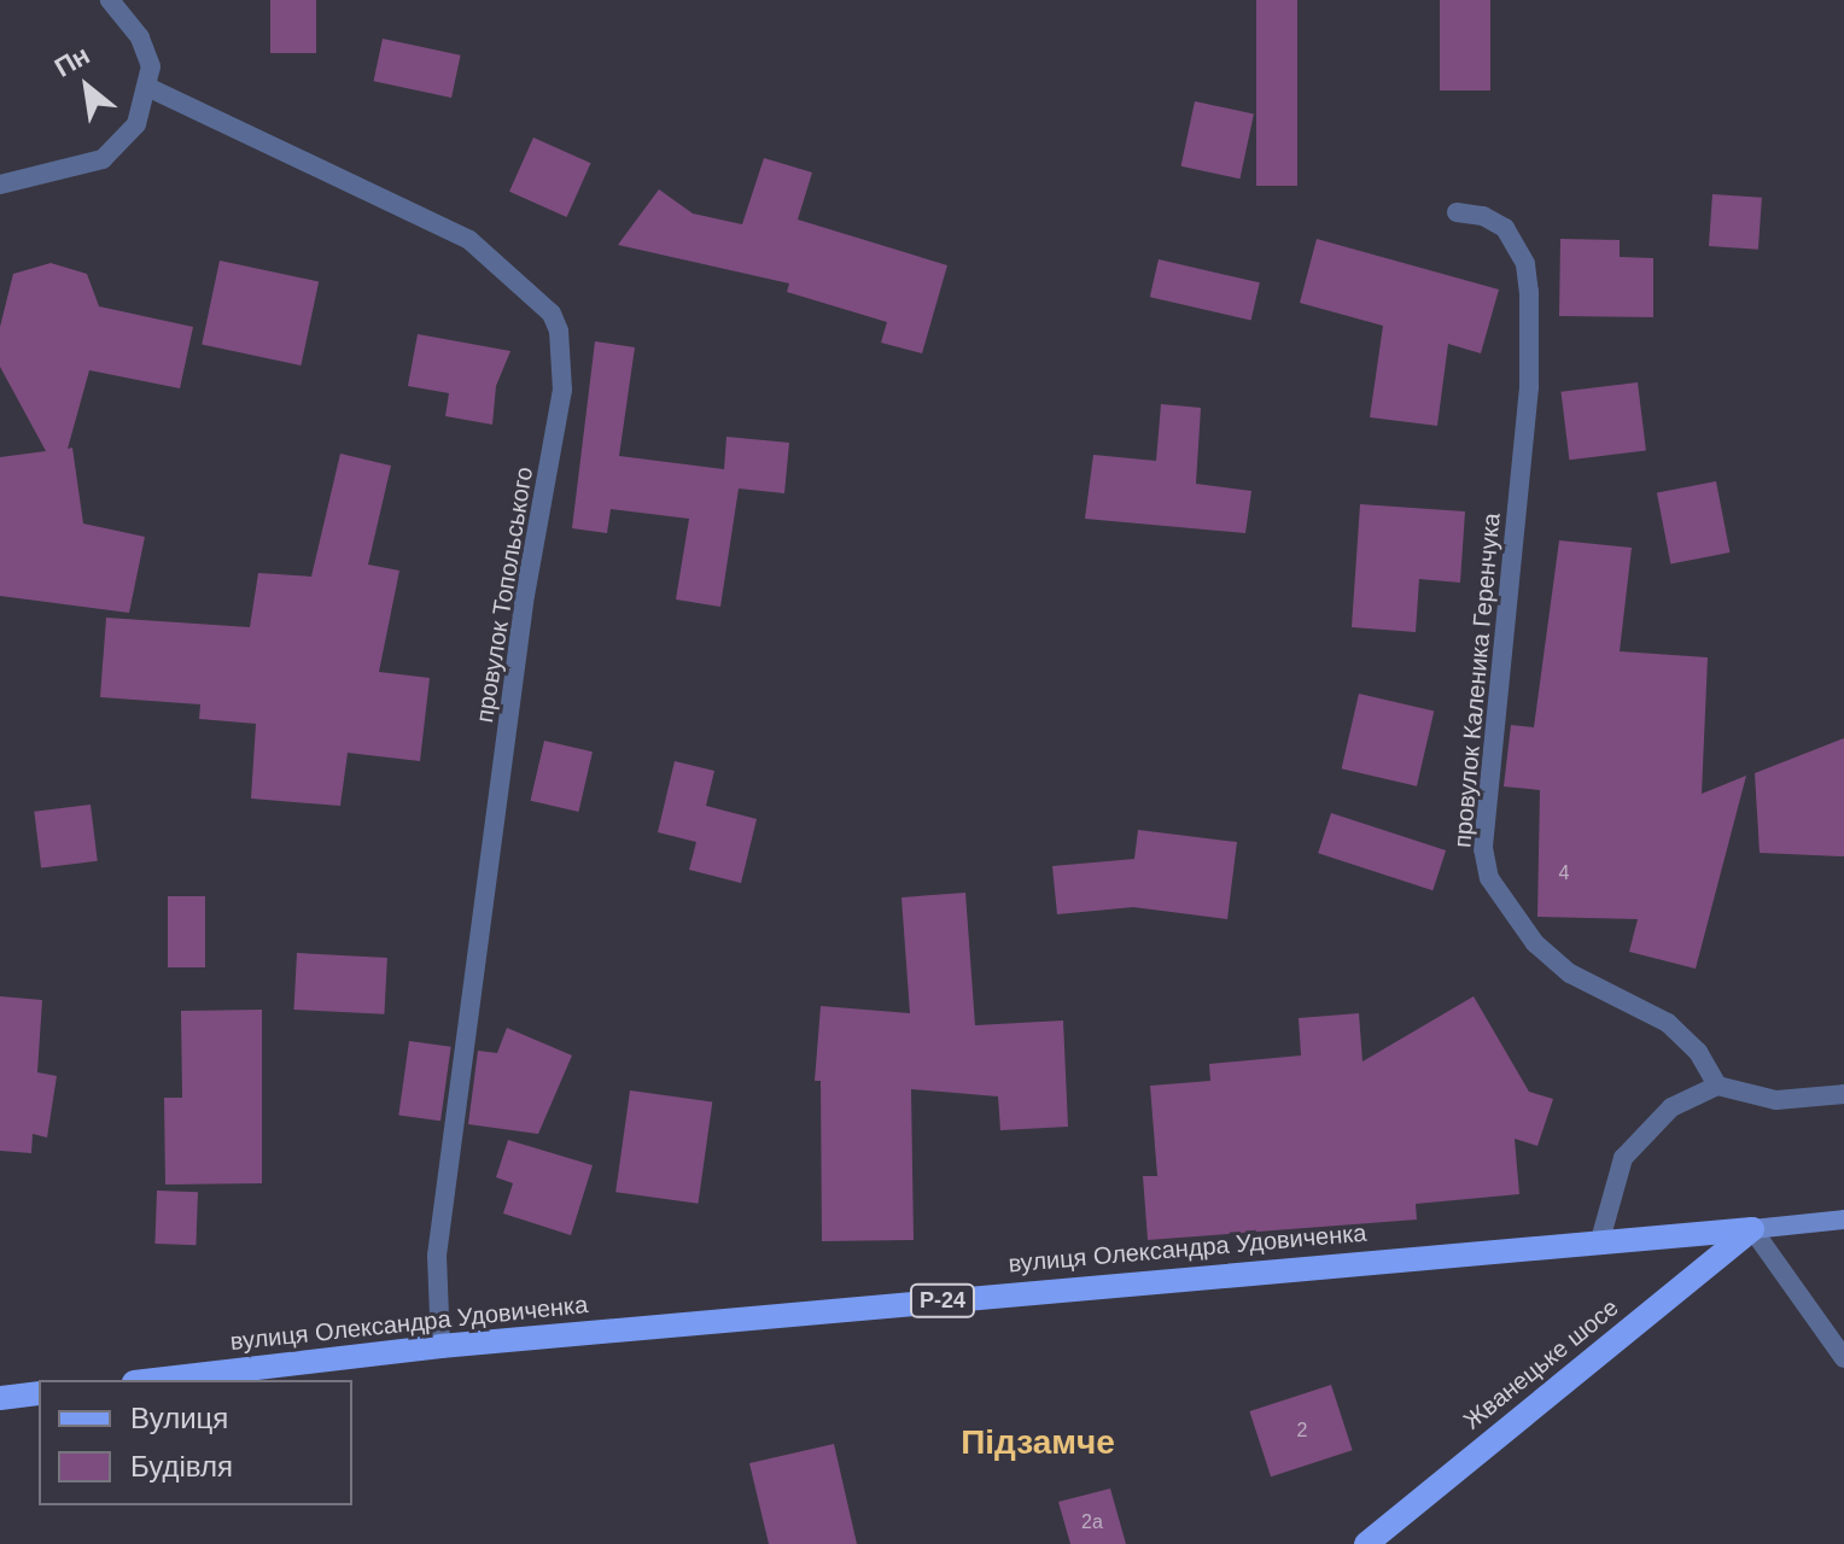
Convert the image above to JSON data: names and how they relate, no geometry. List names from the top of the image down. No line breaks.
{"streets":{"main road":["вулиця Олександра Удовиченка","Р-24","Жванецьке шосе"],"street":["провулок Топольського","провулок Каленика Геренчука"]},"crossings":[["провулок Топольського","вулиця Олександра Удовиченка"],["вулиця Олександра Удовиченка","Жванецьке шосе"]],"districts":["Підзамче"],"house_numbers":["4","2","2а"],"legend":["Вулиця","Будівля"],"north":"top left"}
